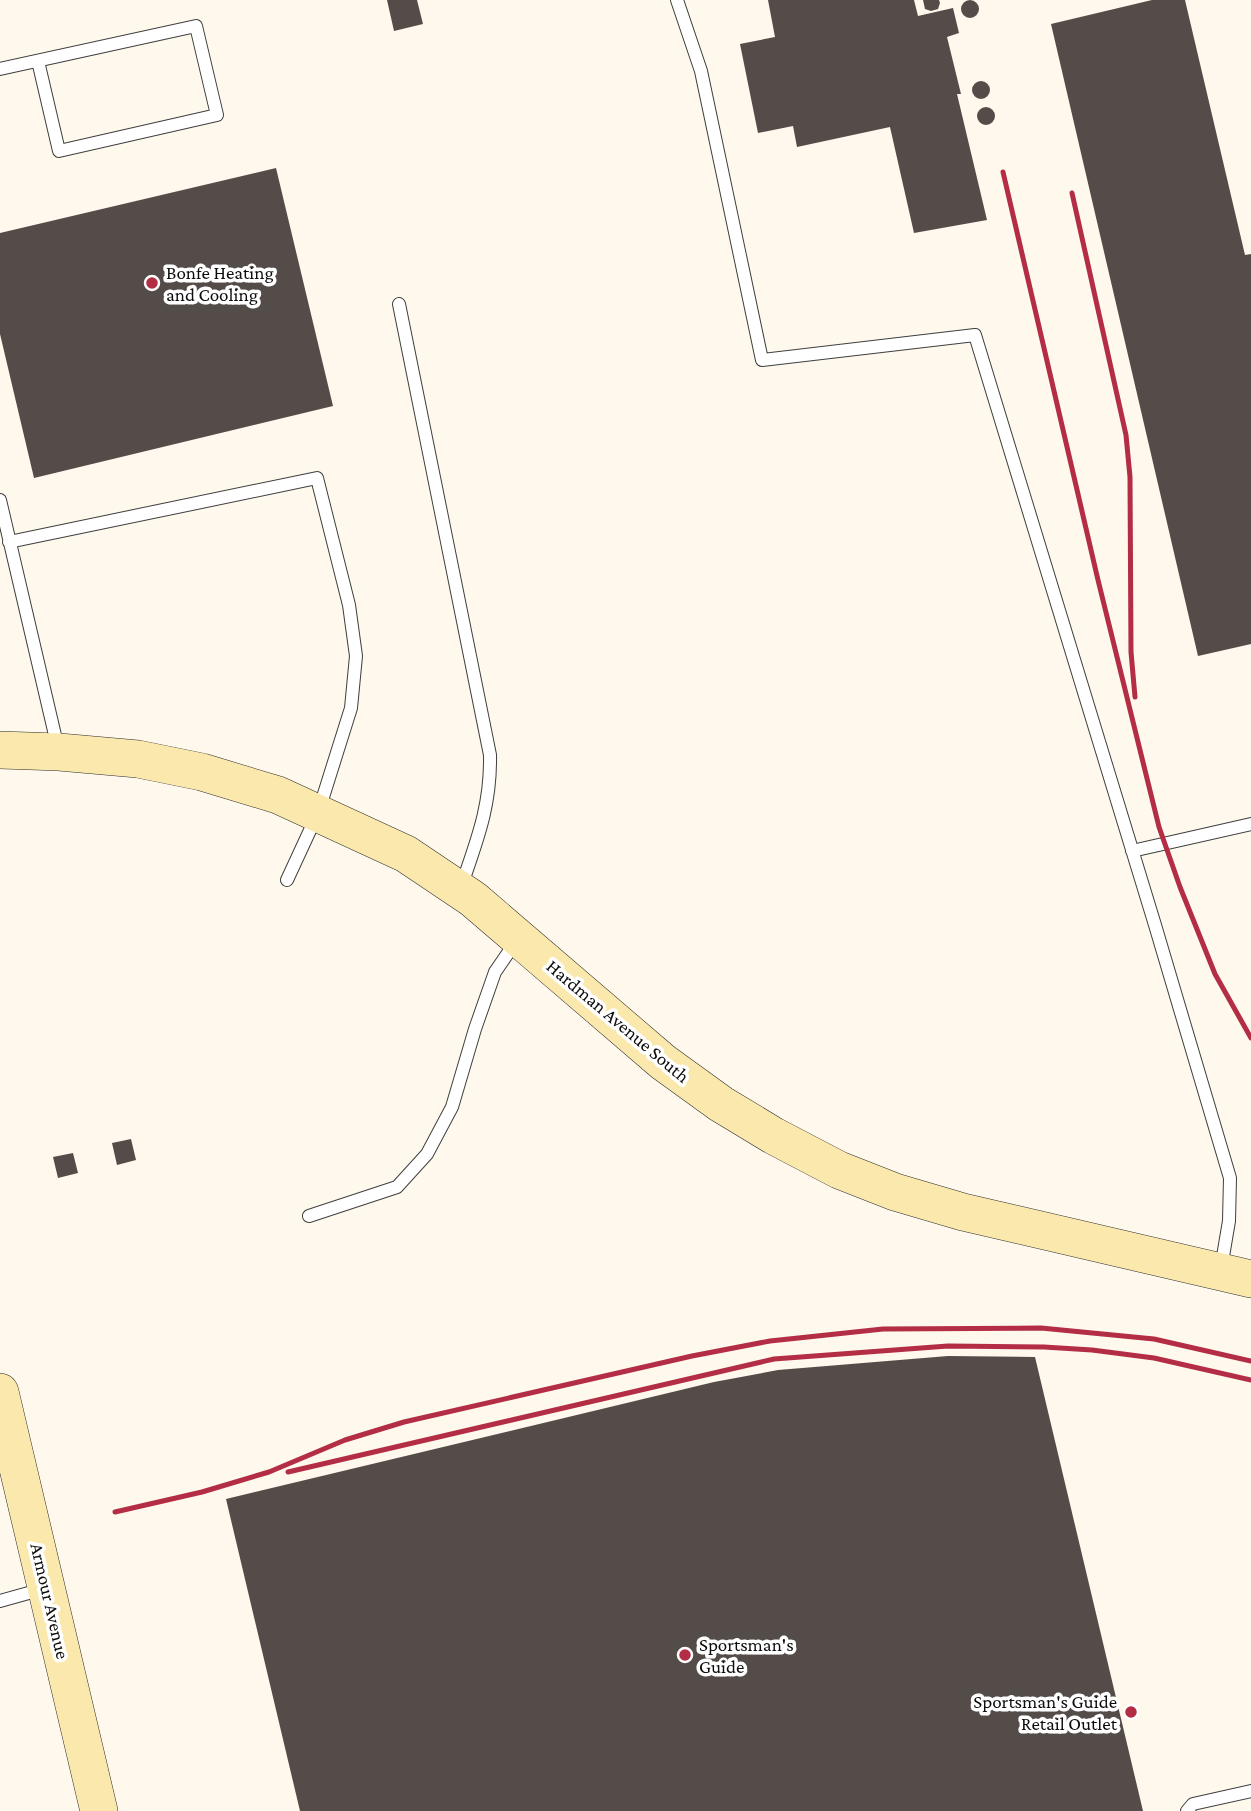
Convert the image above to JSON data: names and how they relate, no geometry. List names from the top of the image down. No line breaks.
{"streets":{"street":["Hardman Avenue South","Armour Avenue"]},"places":["Bonfe Heating and Cooling","Sportsman's Guide","Sportsman's Guide Retail Outlet"]}
